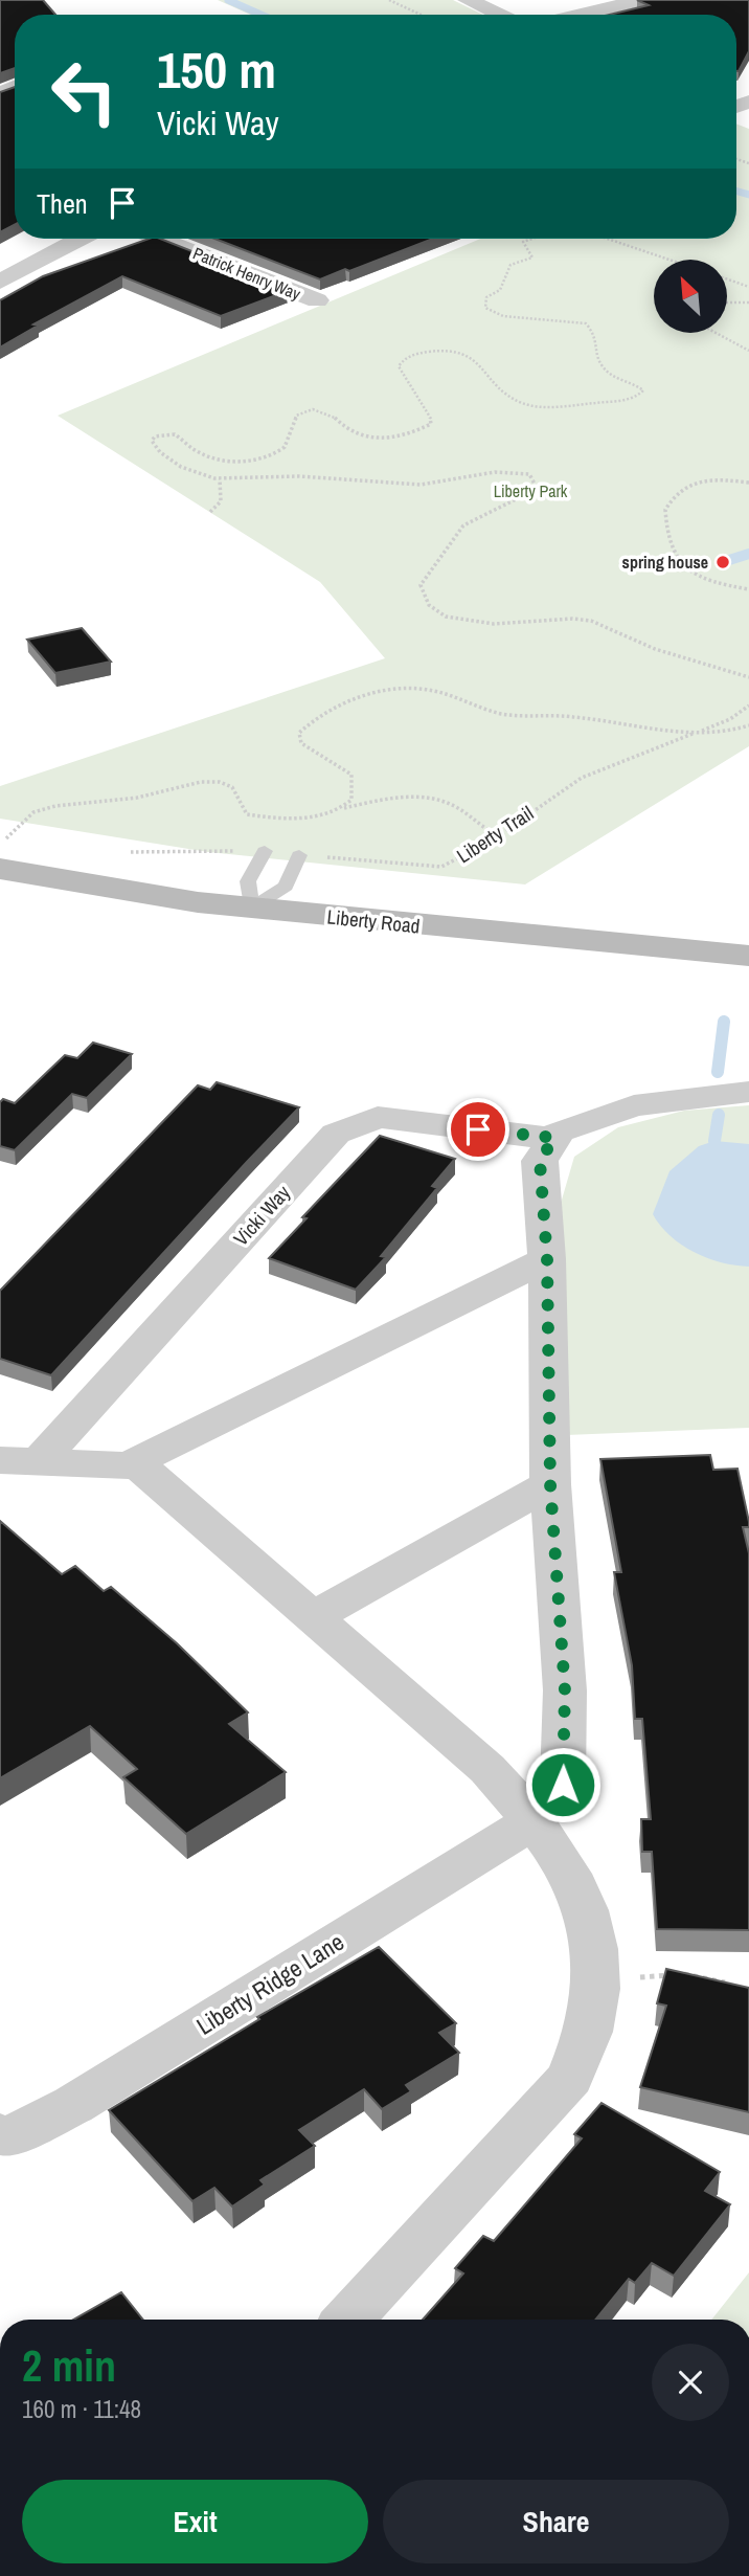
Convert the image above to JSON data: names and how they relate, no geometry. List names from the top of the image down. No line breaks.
{"streets":{"main road":["Liberty Road"],"street":["Patrick Henry Way","Vicki Way","Liberty Ridge Lane"],"path":["Liberty Trail"]},"crossings":[["Vicki Way","Liberty Ridge Lane"]],"parks":["Liberty Park"],"places":["spring house"],"north":"top left","page":{"turn":["150 m","Vicki Way"],"then":"Then","heading":["2 min","160 m · 11:48"],"buttons":["Exit","Share"]}}
